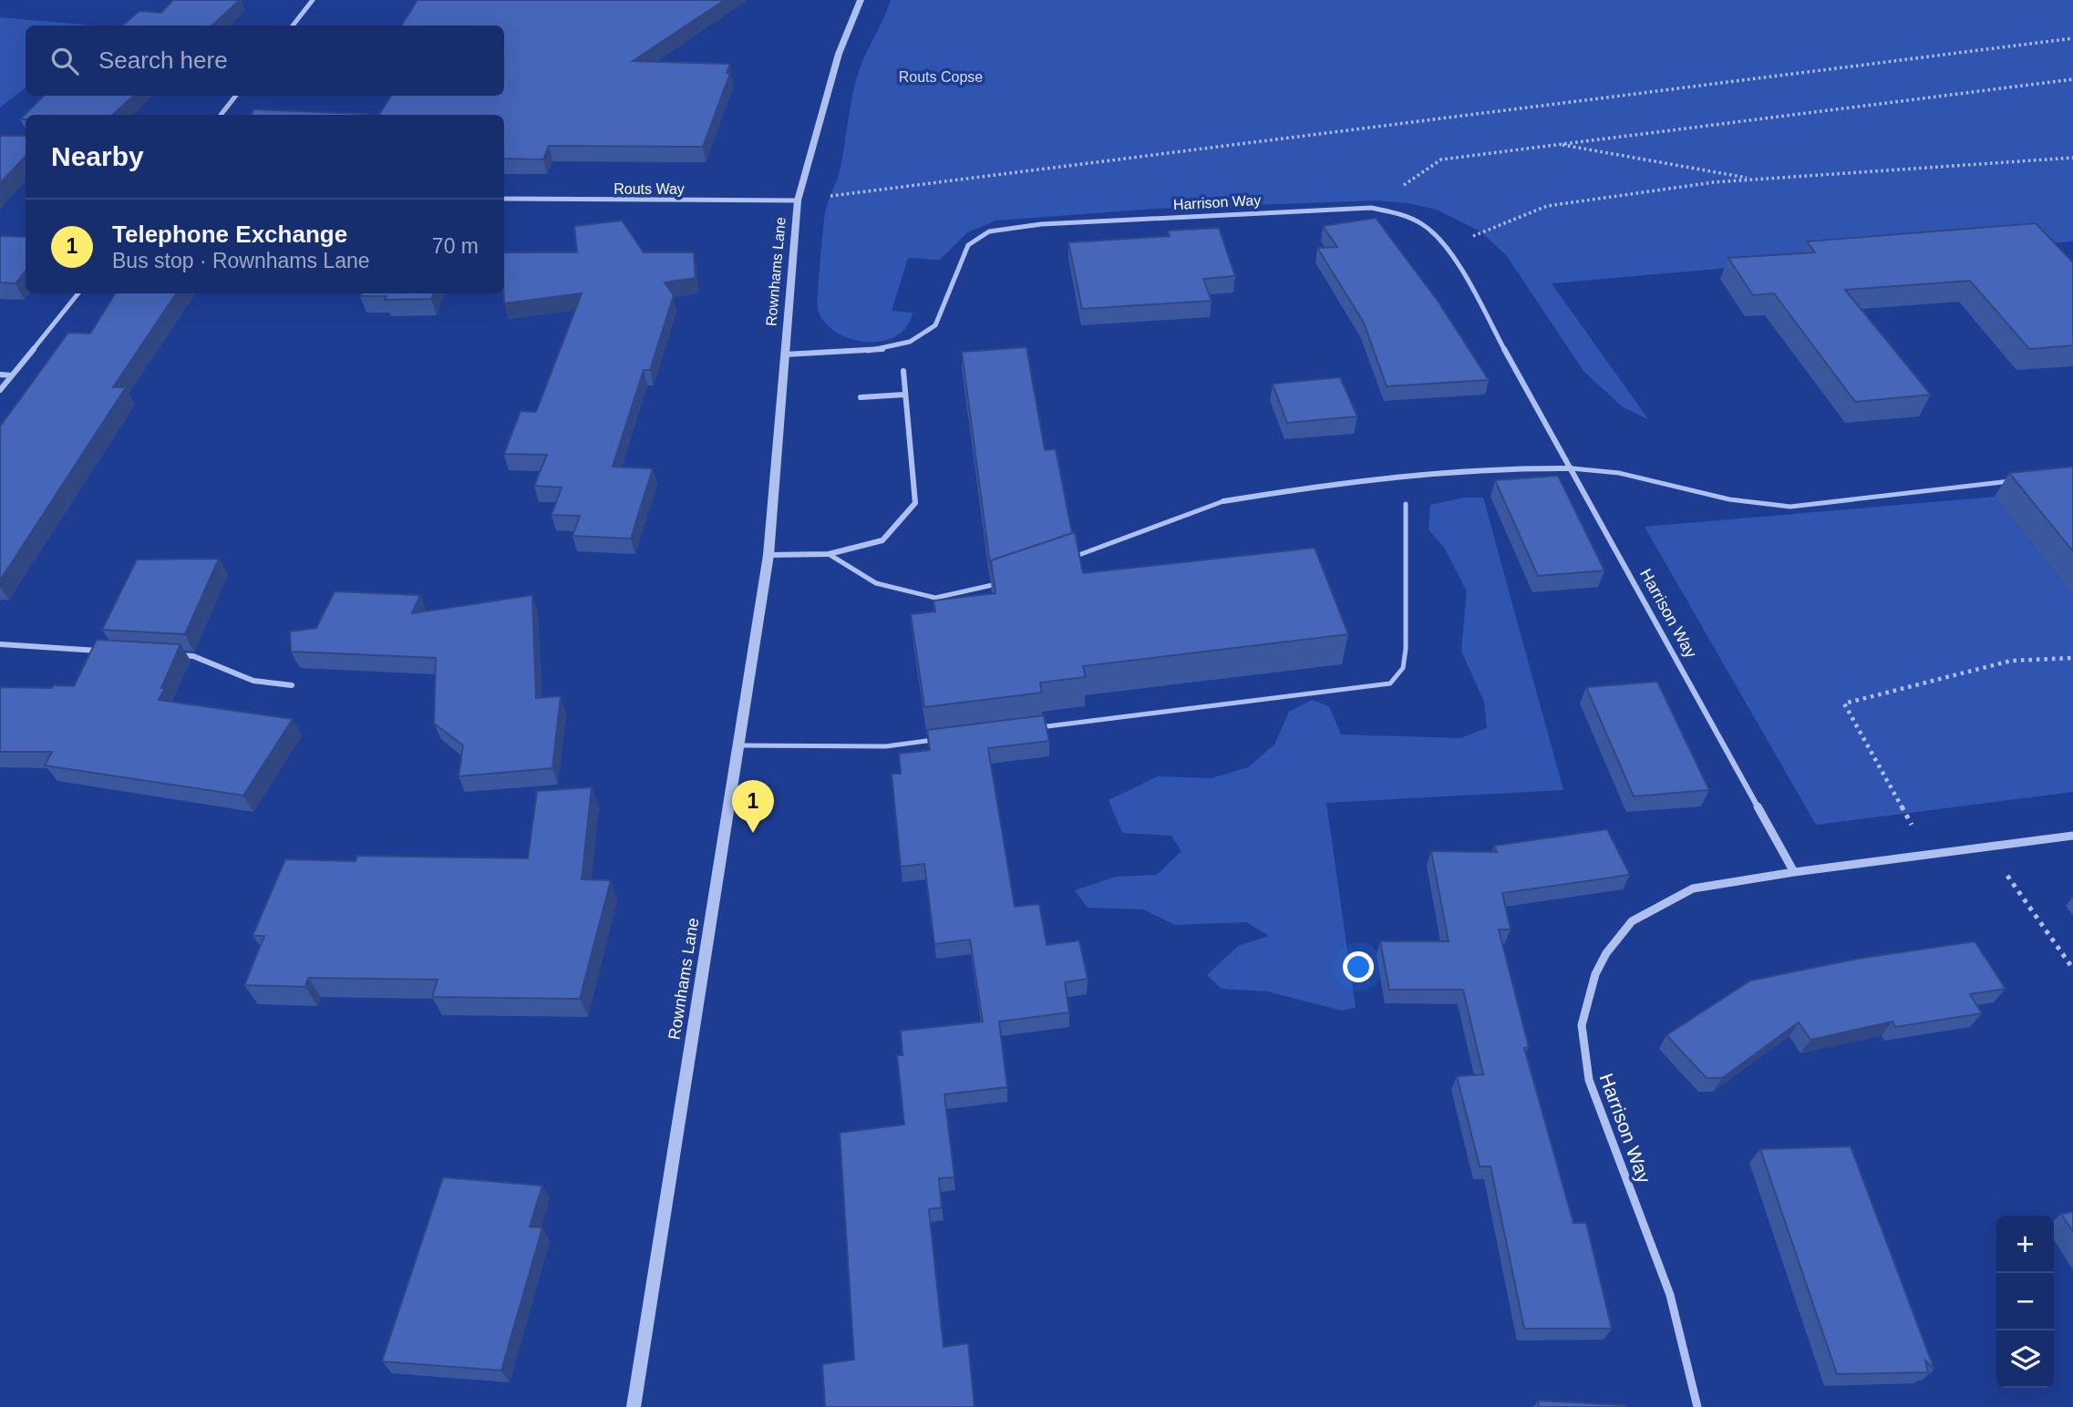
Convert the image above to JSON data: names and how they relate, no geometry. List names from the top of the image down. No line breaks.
{"streets":{"street":["Routs Way","Harrison Way","Rownhams Lane"]},"crossings":[["Routs Way","Rownhams Lane"],["Harrison Way","Rownhams Lane"]],"parks":["Routs Copse"],"page":{"search":"Search here","heading":"Nearby","list":[{"mark":"1","name":"Telephone Exchange","note":"Bus stop · Rownhams Lane","value":"70 m"}],"pins":"1","map_buttons":["+","−"]}}
